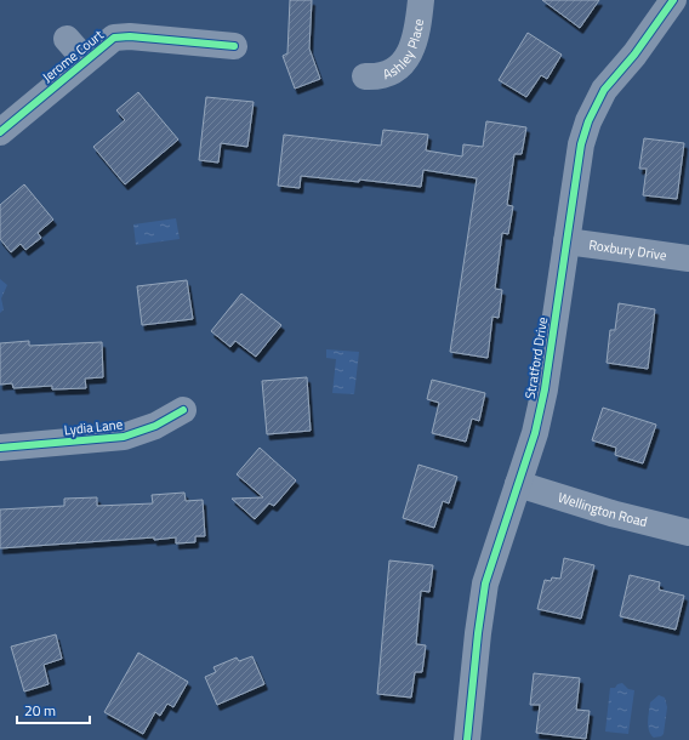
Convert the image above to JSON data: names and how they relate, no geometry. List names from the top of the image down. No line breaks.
{"streets":{"street":["Ashley Place","Jerome Court","Roxbury Drive","Stratford Drive","Lydia Lane","Wellington Road"]},"crossings":[["Roxbury Drive","Stratford Drive"],["Stratford Drive","Wellington Road"]],"scale_bar":"20 m"}
